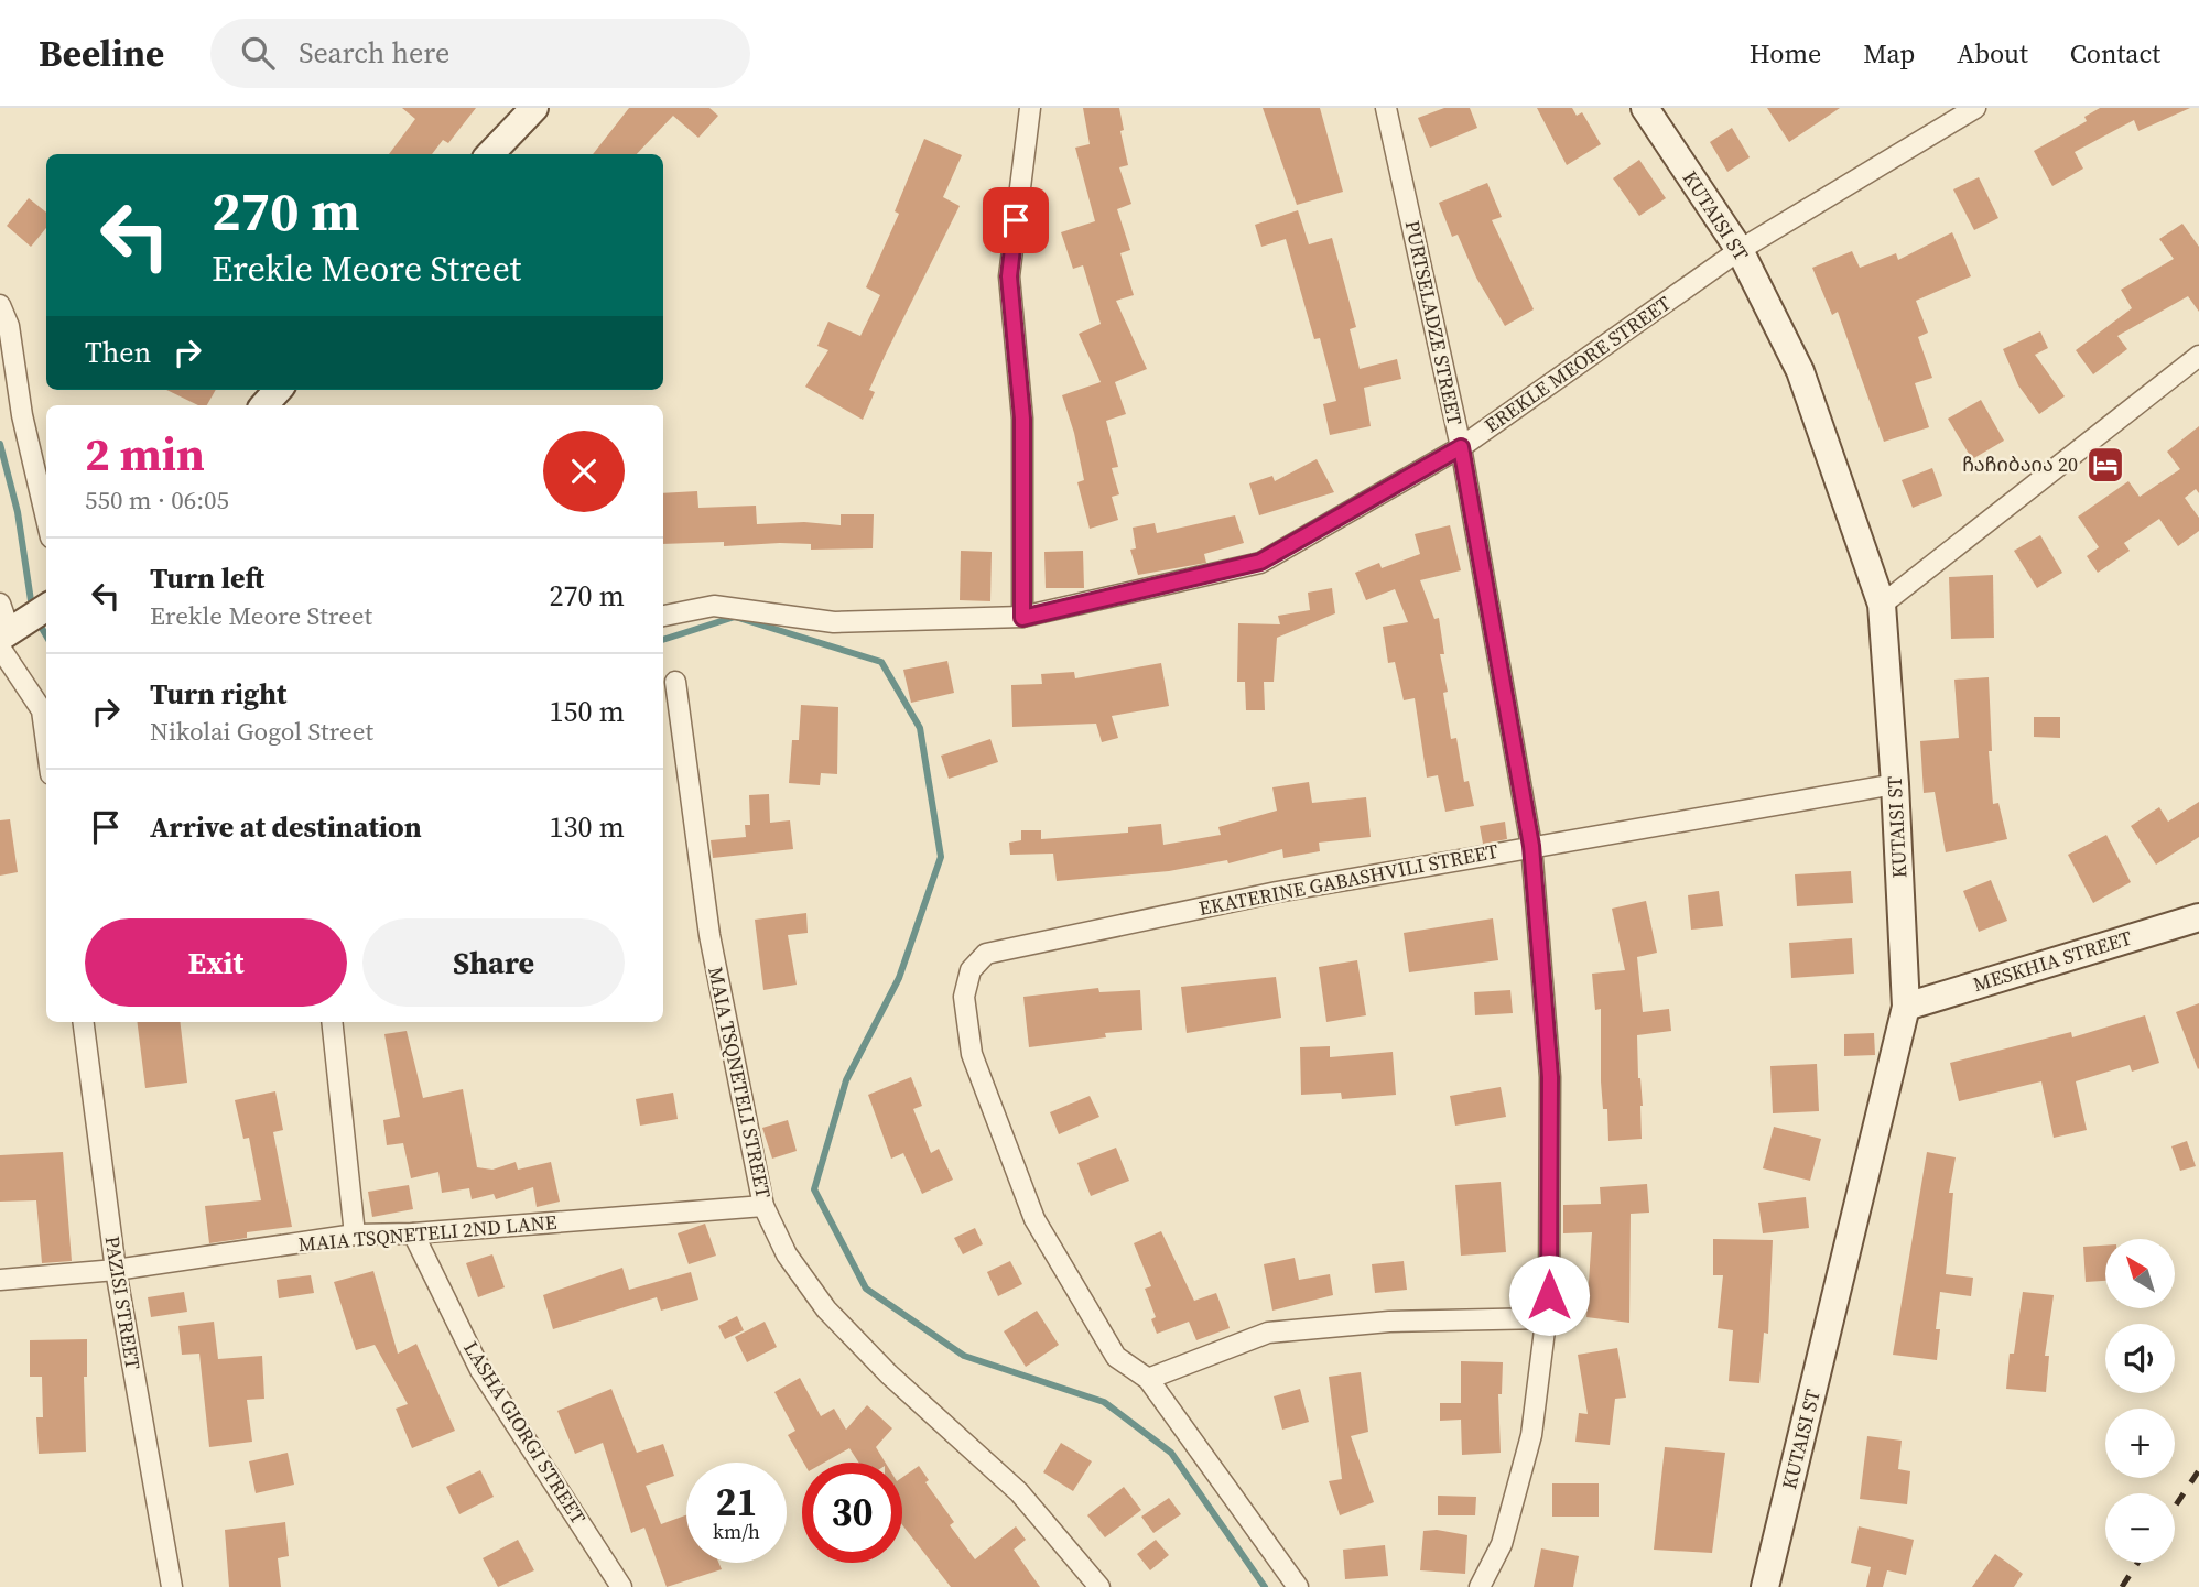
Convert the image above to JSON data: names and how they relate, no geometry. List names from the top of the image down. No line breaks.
{"streets":{"street":["KUTAISI ST","PURTSELADZE STREET","EREKLE MEORE STREET","EKATERINE GABASHVILI STREET","MESKHIA STREET","MAIA TSQNETELI STREET","MAIA TSQNETELI 2ND LANE","PAZISI STREET","LASHA GIORGI STREET"]},"crossings":[["KUTAISI ST","EREKLE MEORE STREET"],["KUTAISI ST","EKATERINE GABASHVILI STREET"],["KUTAISI ST","MESKHIA STREET"],["PURTSELADZE STREET","EREKLE MEORE STREET"],["PURTSELADZE STREET","EKATERINE GABASHVILI STREET"],["MAIA TSQNETELI STREET","MAIA TSQNETELI 2ND LANE"],["MAIA TSQNETELI 2ND LANE","PAZISI STREET"],["MAIA TSQNETELI 2ND LANE","LASHA GIORGI STREET"]],"places":{"hotel":["ჩაჩიბაია 20"]},"north":"top left","page":{"header":"Beeline","search":"Search here","nav":["Home","Map","About","Contact"],"turn":["270 m","Erekle Meore Street"],"then":"Then","heading":["2 min","550 m · 06:05"],"list":[{"name":"Turn left","note":"Erekle Meore Street","value":"270 m"},{"name":"Turn right","note":"Nikolai Gogol Street","value":"150 m"},{"name":"Arrive at destination","value":"130 m"}],"buttons":["Exit","Share"],"map_buttons":["+","−"],"speed":"21 km/h","limit":"30"}}
